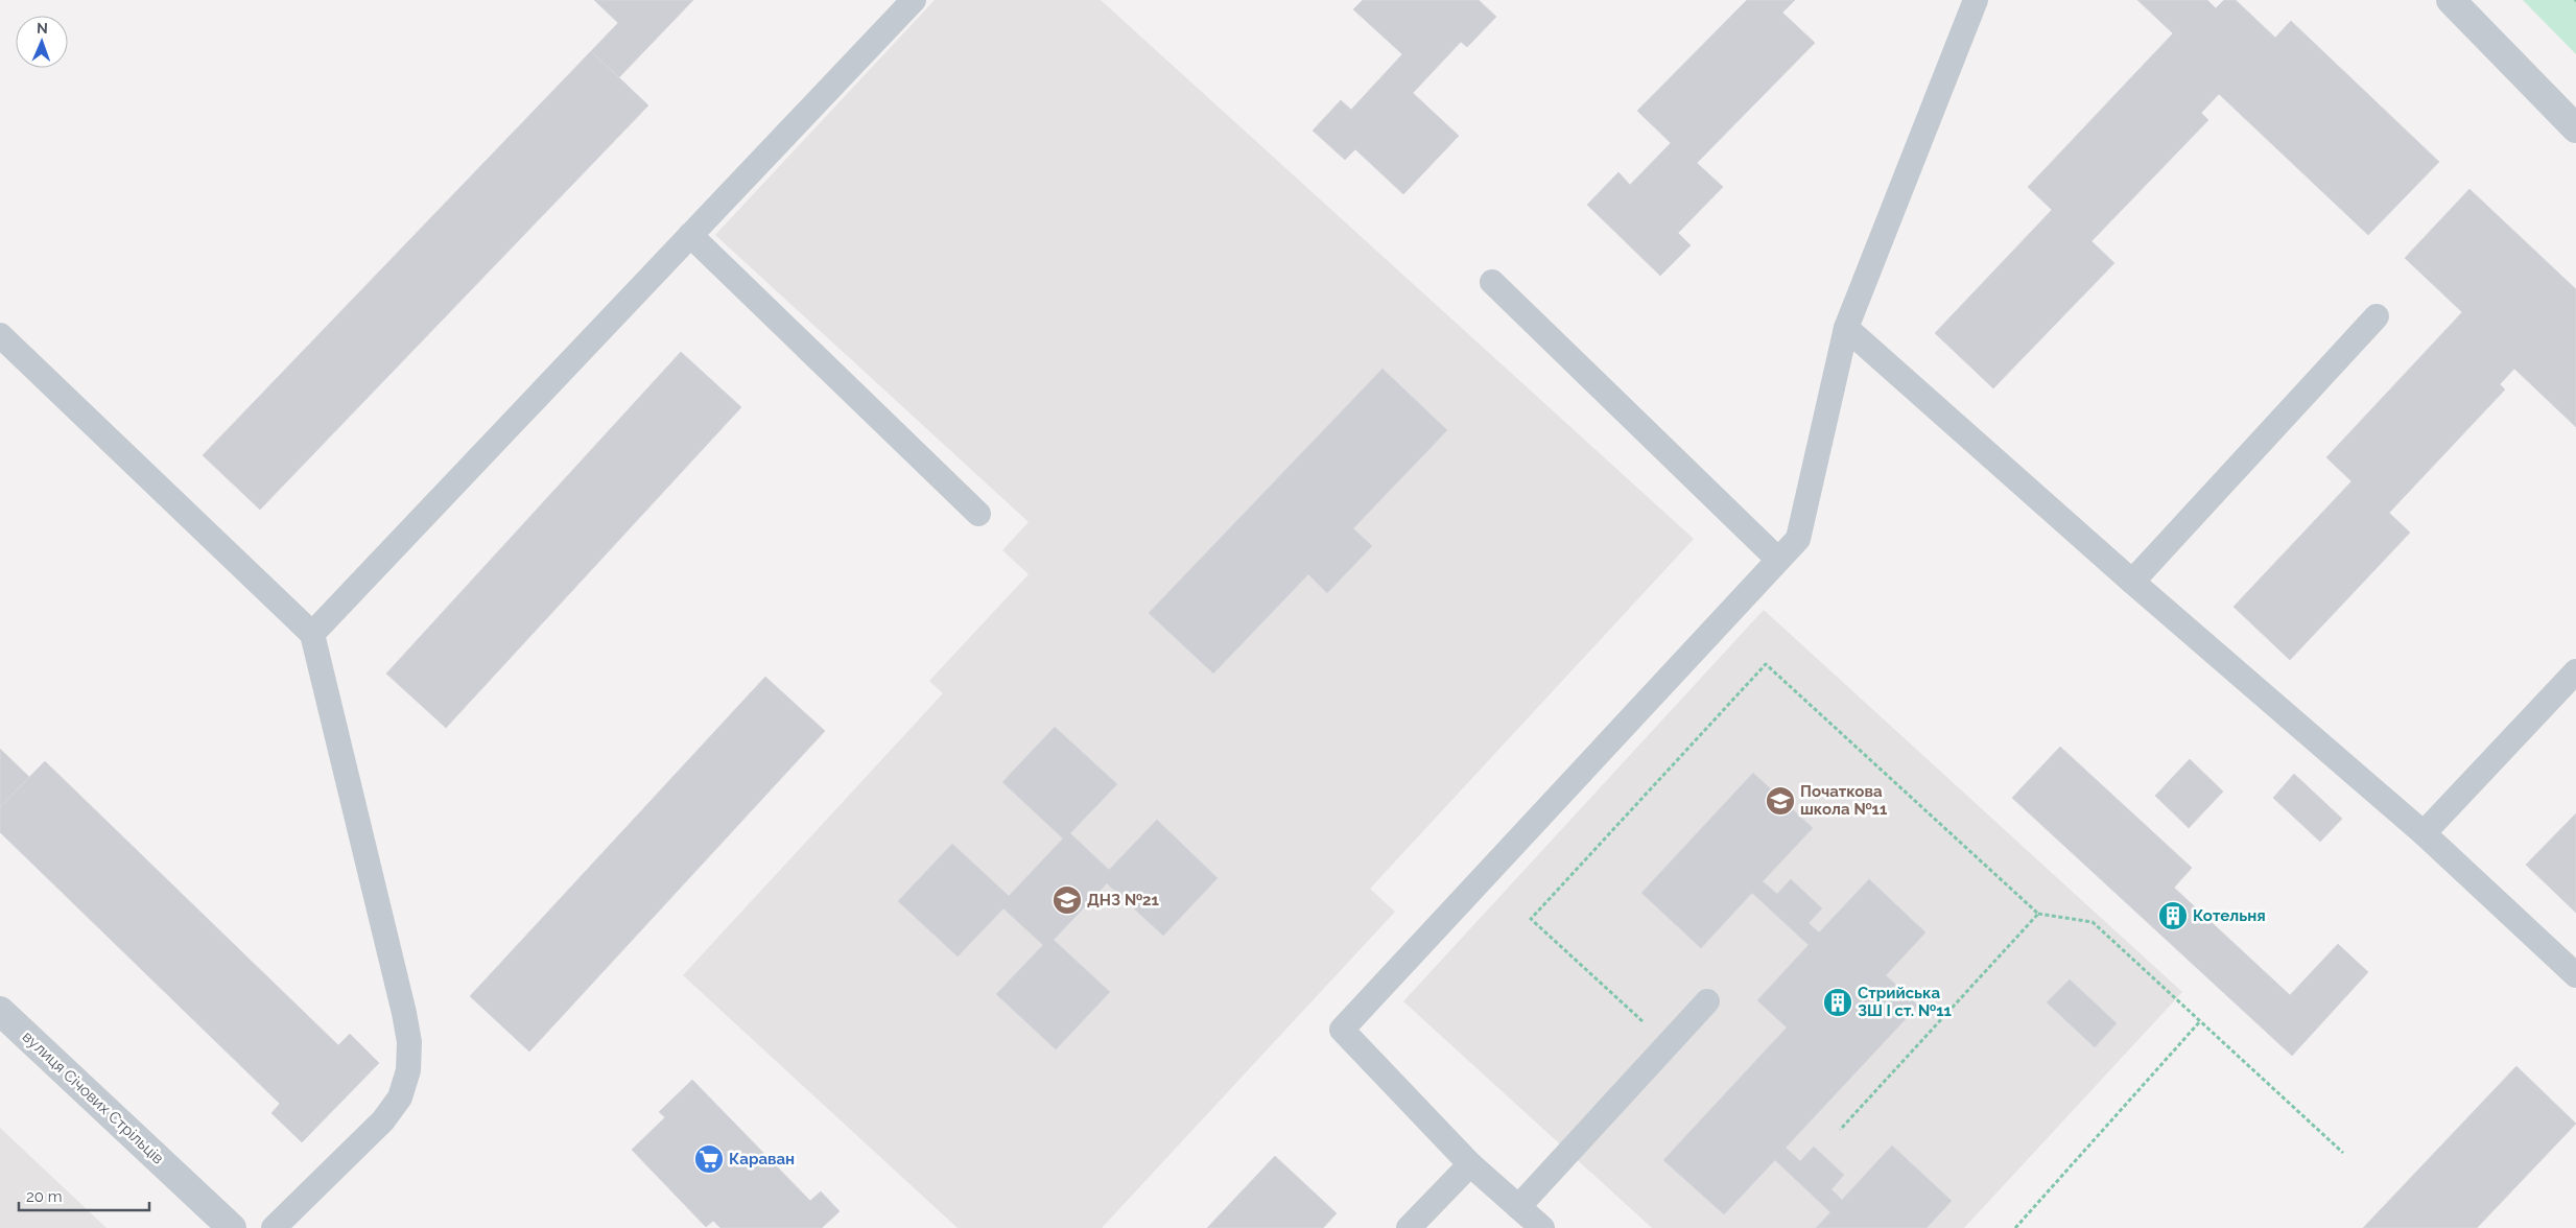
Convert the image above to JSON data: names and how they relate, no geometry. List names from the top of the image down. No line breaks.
{"streets":{"street":["вулиця Січових Стрільців"]},"places":{"school or university":["Початкова школа №11","ДНЗ №21"],"building":["Котельня","Стрийська ЗШ I ст. №11"],"supermarket":["Караван"]},"scale_bar":"20 m","north":"top"}
